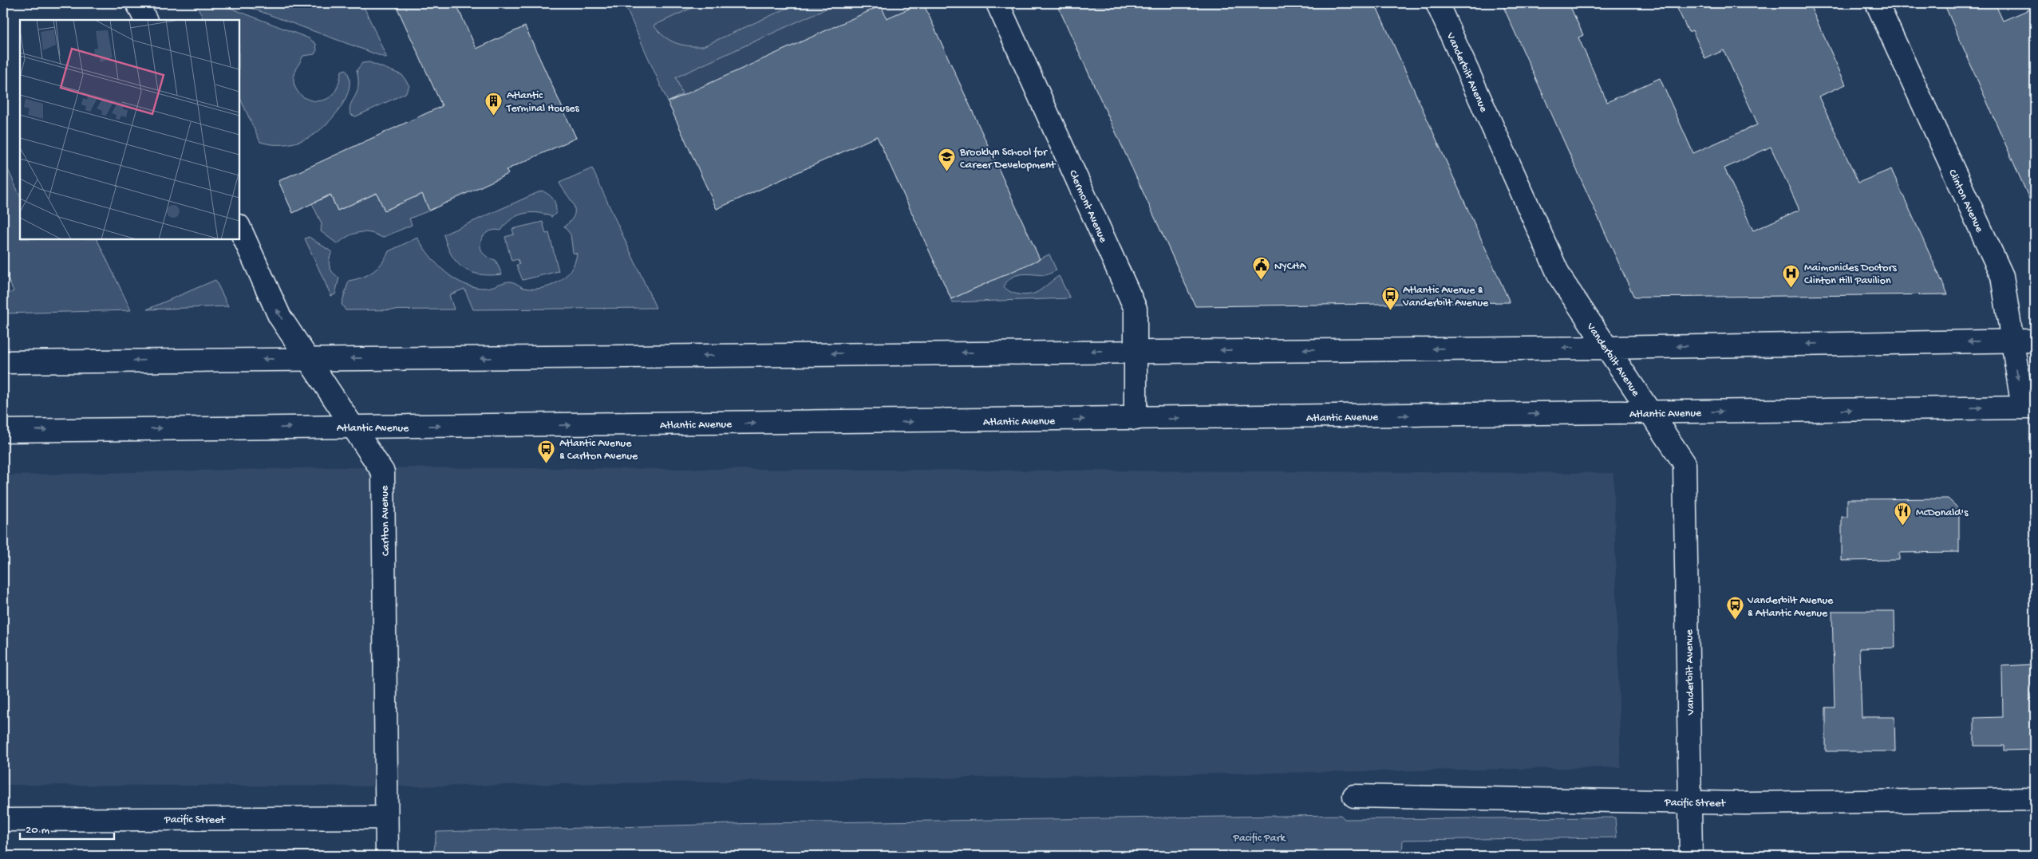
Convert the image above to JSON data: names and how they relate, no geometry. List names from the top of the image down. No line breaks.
{"streets":{"main road":["Vanderbilt Avenue","Clinton Avenue","Clermont Avenue","Atlantic Avenue","Carlton Avenue","Pacific Street"]},"crossings":[["Vanderbilt Avenue","Atlantic Avenue"],["Vanderbilt Avenue","Pacific Street"],["Clinton Avenue","Atlantic Avenue"],["Clermont Avenue","Atlantic Avenue"],["Atlantic Avenue","Carlton Avenue"],["Carlton Avenue","Pacific Street"]],"parks":["Pacific Park"],"places":{"building":["Atlantic Terminal Houses"],"school or university":["Brooklyn School for Career Development"],"public building":["NYCHA"],"hospital":["Maimonides Doctors Clinton Hill Pavilion"],"bus stop":["Atlantic Avenue & Vanderbilt Avenue","Atlantic Avenue & Carlton Avenue","Vanderbilt Avenue & Atlantic Avenue"],"restaurant":["McDonald's"]},"scale_bar":"20 m"}
